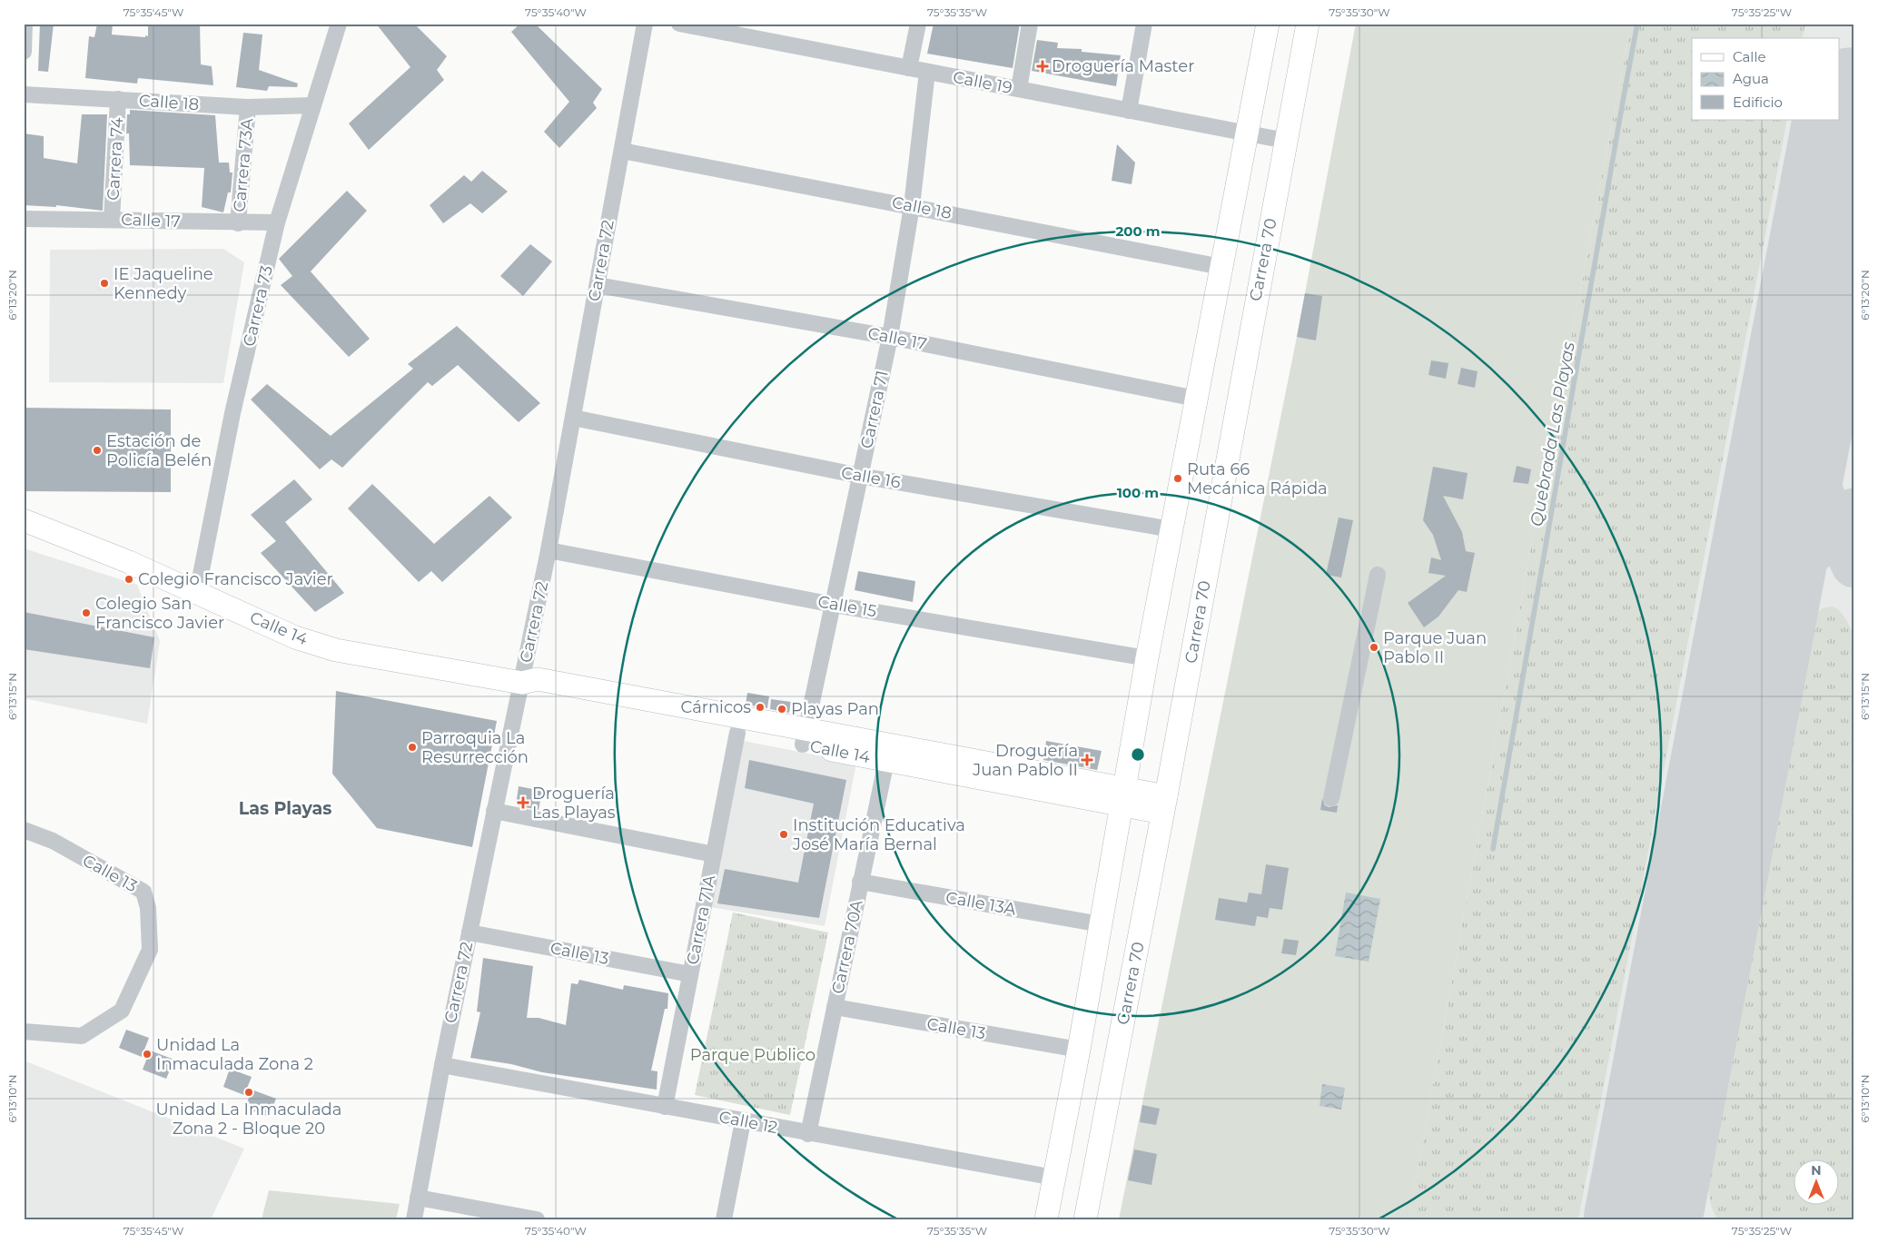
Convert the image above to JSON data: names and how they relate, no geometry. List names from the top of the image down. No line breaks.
{"streets":{"main road":["Carrera 70","Calle 14"],"street":["Calle 19","Calle 18","Carrera 74","Carrera 73A","Calle 17","Carrera 72","Carrera 73","Carrera 71","Calle 16","Calle 15","Calle 13","Calle 13A","Carrera 71A","Carrera 70A","Calle 12"]},"crossings":[["Calle 19","Carrera 70"],["Calle 19","Carrera 71"],["Calle 18","Carrera 74"],["Calle 18","Carrera 73A"],["Calle 18","Carrera 72"],["Calle 18","Carrera 73"],["Calle 18","Carrera 71"],["Carrera 74","Calle 17"],["Carrera 73A","Calle 17"],["Calle 17","Carrera 72"],["Calle 17","Carrera 73"],["Calle 17","Carrera 71"],["Carrera 70","Calle 14"],["Carrera 72","Calle 16"],["Carrera 72","Calle 15"],["Carrera 72","Calle 14"],["Carrera 72","Calle 13"],["Carrera 72","Calle 12"],["Carrera 73","Calle 14"],["Carrera 71","Calle 16"],["Carrera 71","Calle 15"],["Carrera 71","Calle 14"],["Calle 14","Carrera 71A"],["Calle 14","Carrera 70A"],["Calle 13","Carrera 71A"],["Calle 13","Carrera 70A"],["Calle 13A","Carrera 70A"],["Carrera 71A","Calle 12"],["Carrera 70A","Calle 12"]],"districts":["Las Playas"],"water":["Quebrada Las Playas"],"parks":["Parque Publico"],"places":{"health":["Droguería Master","Droguería Juan Pablo II","Droguería Las Playas"],"other":["IE Jaqueline Kennedy","Estación de Policía Belén","Ruta 66 Mecánica Rápida","Colegio Francisco Javier","Colegio San Francisco Javier","Parque Juan Pablo II","Cárnicos","Playas Pan","Parroquia La Resurrección","Institución Educativa José María Bernal","Unidad La Inmaculada Zona 2","Unidad La Inmaculada Zona 2 - Bloque 20"]},"legend":["Calle","Agua","Edificio"],"north":"top","coordinates":["75°35'45\"W","75°35'40\"W","75°35'35\"W","75°35'30\"W","75°35'25\"W","6°13'20\"N","6°13'15\"N","6°13'10\"N"],"rings":["200 m","100 m"]}
